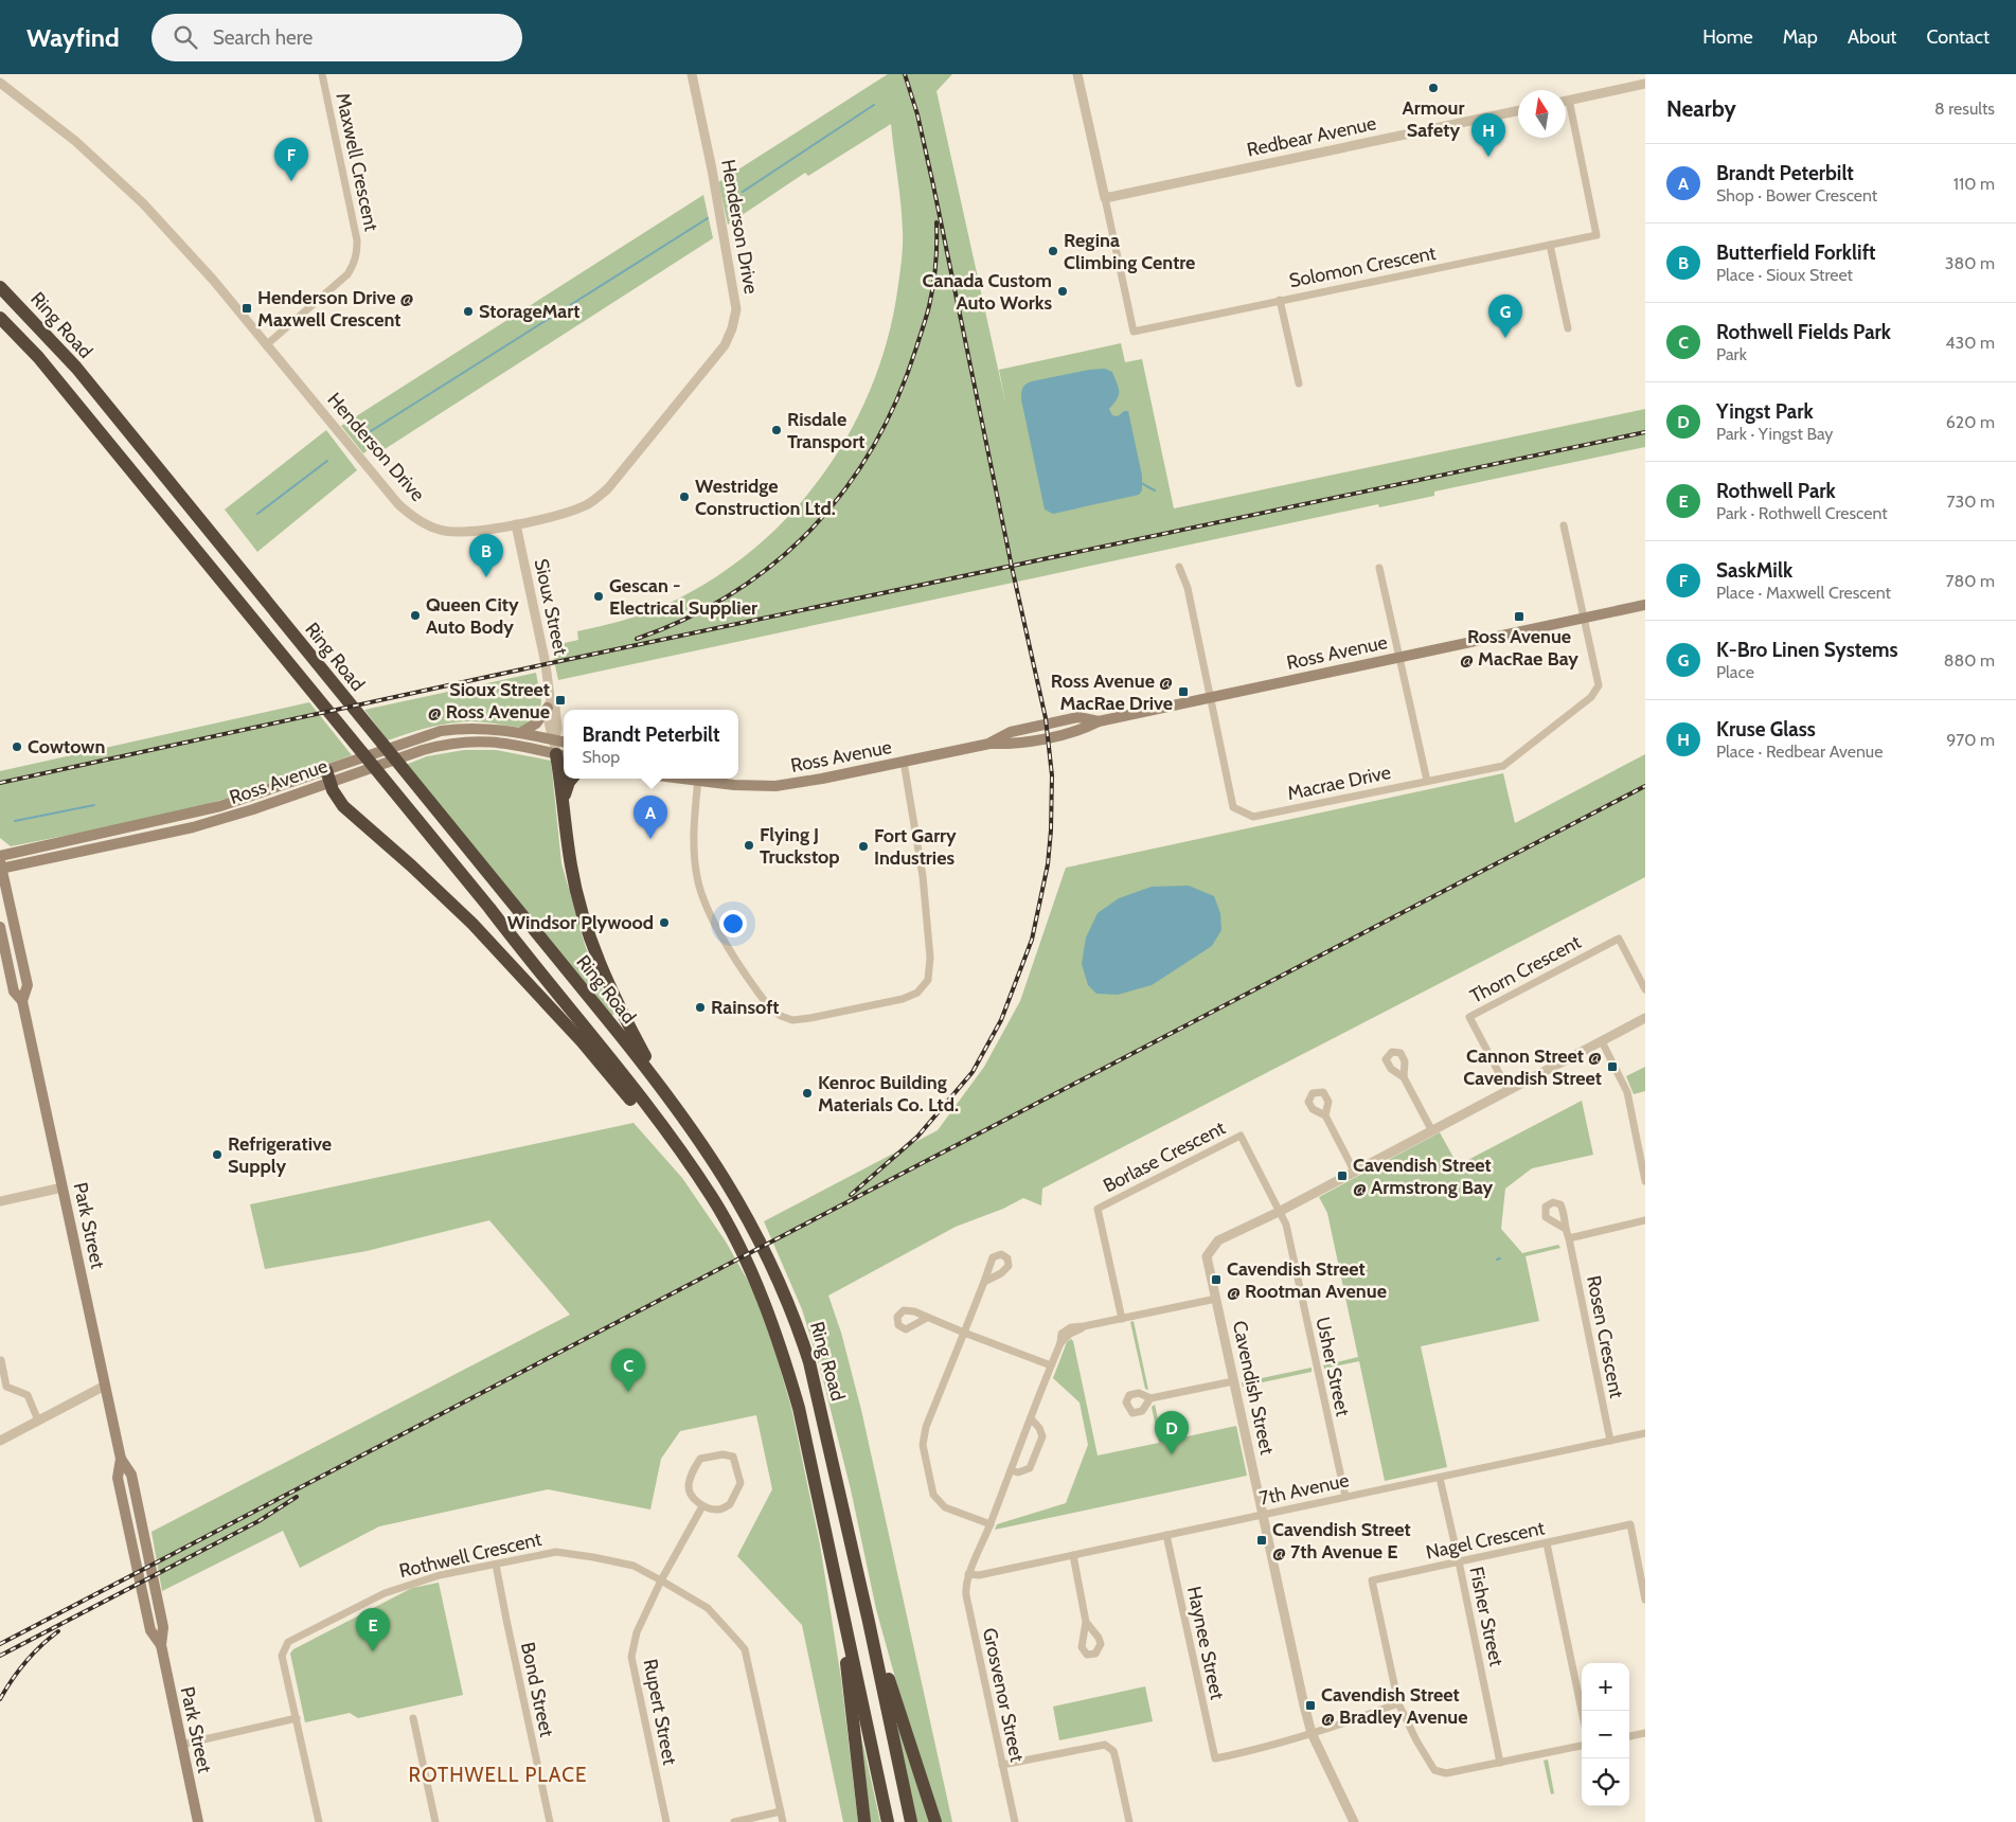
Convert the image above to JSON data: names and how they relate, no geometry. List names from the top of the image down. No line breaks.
{"streets":{"highway":["Ring Road"],"main road":["Ross Avenue","Park Street"],"street":["Redbear Avenue","Maxwell Crescent","Henderson Drive","Solomon Crescent","Sioux Street","Macrae Drive","Thorn Crescent","Borlase Crescent","Rosen Crescent","Usher Street","Cavendish Street","7th Avenue","Nagel Crescent","Rothwell Crescent","Fisher Street","Haynee Street","Bond Street","Grosvenor Street","Rupert Street"]},"crossings":[["Redbear Avenue","Solomon Crescent"],["Maxwell Crescent","Henderson Drive"],["Henderson Drive","Sioux Street"],["Sioux Street","Ross Avenue"],["Ross Avenue","Macrae Drive"],["Ross Avenue","Park Street"],["Thorn Crescent","Cavendish Street"],["Borlase Crescent","Usher Street"],["Borlase Crescent","Cavendish Street"],["Rosen Crescent","7th Avenue"],["Usher Street","Cavendish Street"],["Usher Street","7th Avenue"],["Cavendish Street","7th Avenue"],["Cavendish Street","Haynee Street"],["7th Avenue","Fisher Street"],["7th Avenue","Haynee Street"],["7th Avenue","Grosvenor Street"],["Nagel Crescent","Fisher Street"],["Rothwell Crescent","Bond Street"],["Rothwell Crescent","Rupert Street"]],"districts":["ROTHWELL PLACE"],"places":{"other":["Armour Safety","Regina Climbing Centre","Canada Custom Auto Works","StorageMart","Risdale Transport","Westridge Construction Ltd.","Gescan - Electrical Supplier","Queen City Auto Body","Cowtown","Flying J Truckstop","Fort Garry Industries","Windsor Plywood","Rainsoft","Kenroc Building Materials Co. Ltd.","Refrigerative Supply"],"transit":["Henderson Drive @ Maxwell Crescent","Ross Avenue @ MacRae Bay","Ross Avenue @ MacRae Drive","Sioux Street @ Ross Avenue","Cannon Street @ Cavendish Street","Cavendish Street @ Armstrong Bay","Cavendish Street @ Rootman Avenue","Cavendish Street @ 7th Avenue E","Cavendish Street @ Bradley Avenue"]},"north":"top","page":{"header":"Wayfind","search":"Search here","nav":["Home","Map","About","Contact"],"heading":["Nearby","8 results"],"pins":["H","F","G","B","A","C","D","E"],"list":[{"mark":"A","name":"Brandt Peterbilt","note":"Shop · Bower Crescent","value":"110 m"},{"mark":"B","name":"Butterfield Forklift","note":"Place · Sioux Street","value":"380 m"},{"mark":"C","name":"Rothwell Fields Park","note":"Park","value":"430 m"},{"mark":"D","name":"Yingst Park","note":"Park · Yingst Bay","value":"620 m"},{"mark":"E","name":"Rothwell Park","note":"Park · Rothwell Crescent","value":"730 m"},{"mark":"F","name":"SaskMilk","note":"Place · Maxwell Crescent","value":"780 m"},{"mark":"G","name":"K-Bro Linen Systems","note":"Place","value":"880 m"},{"mark":"H","name":"Kruse Glass","note":"Place · Redbear Avenue","value":"970 m"}],"popup":["Brandt Peterbilt","Shop"],"map_buttons":["+","−"]}}
